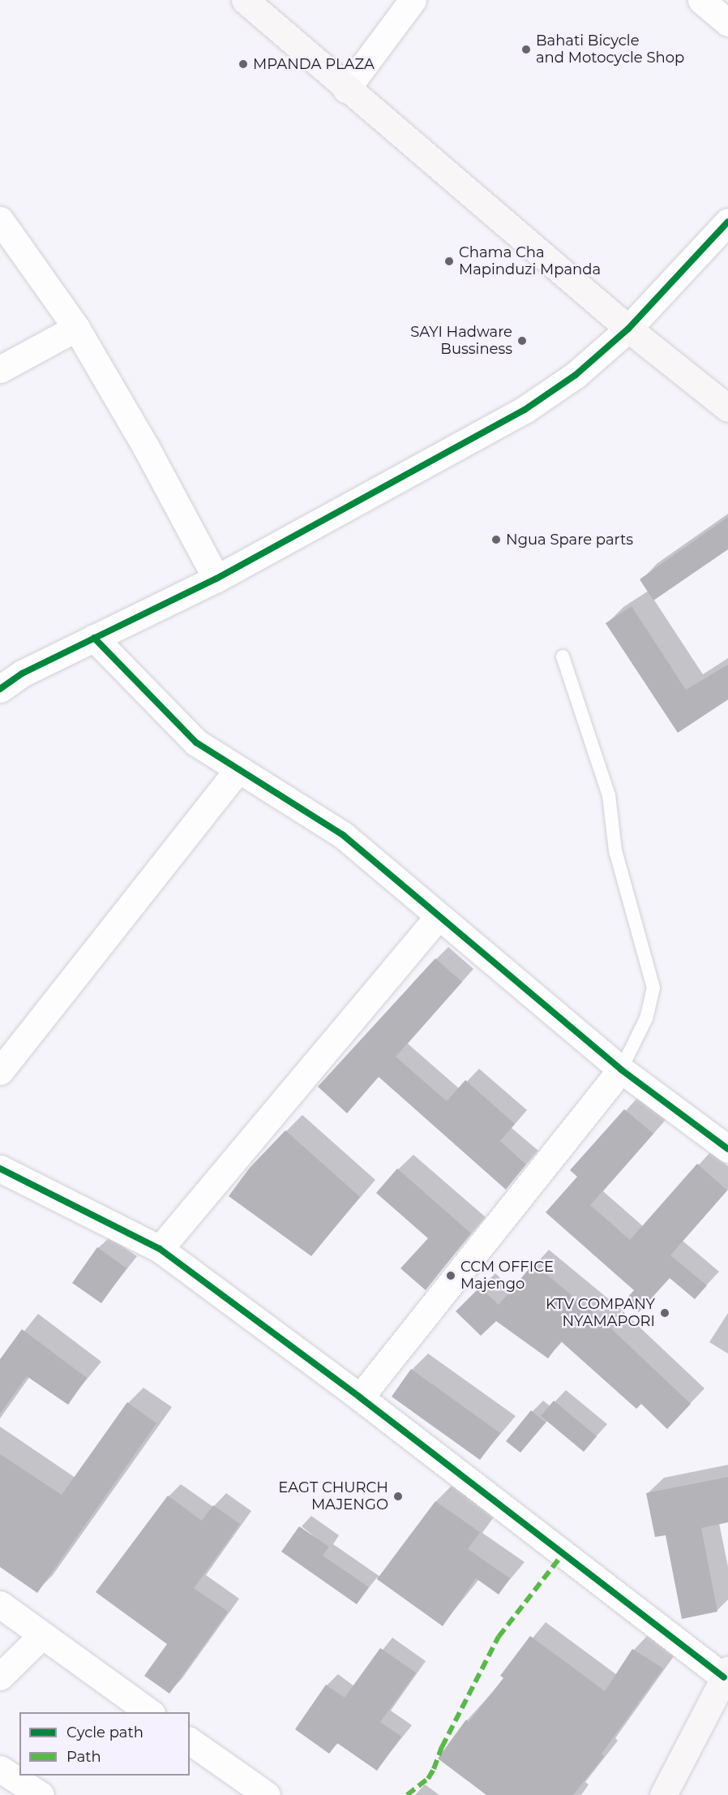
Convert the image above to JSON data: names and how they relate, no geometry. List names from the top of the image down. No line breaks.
{"places":["Bahati Bicycle and Motocycle Shop","MPANDA PLAZA","Chama Cha Mapinduzi Mpanda","SAYI Hadware Bussiness","Ngua Spare parts","CCM OFFICE Majengo","KTV COMPANY NYAMAPORI","EAGT CHURCH MAJENGO"],"legend":["Cycle path","Path"]}
